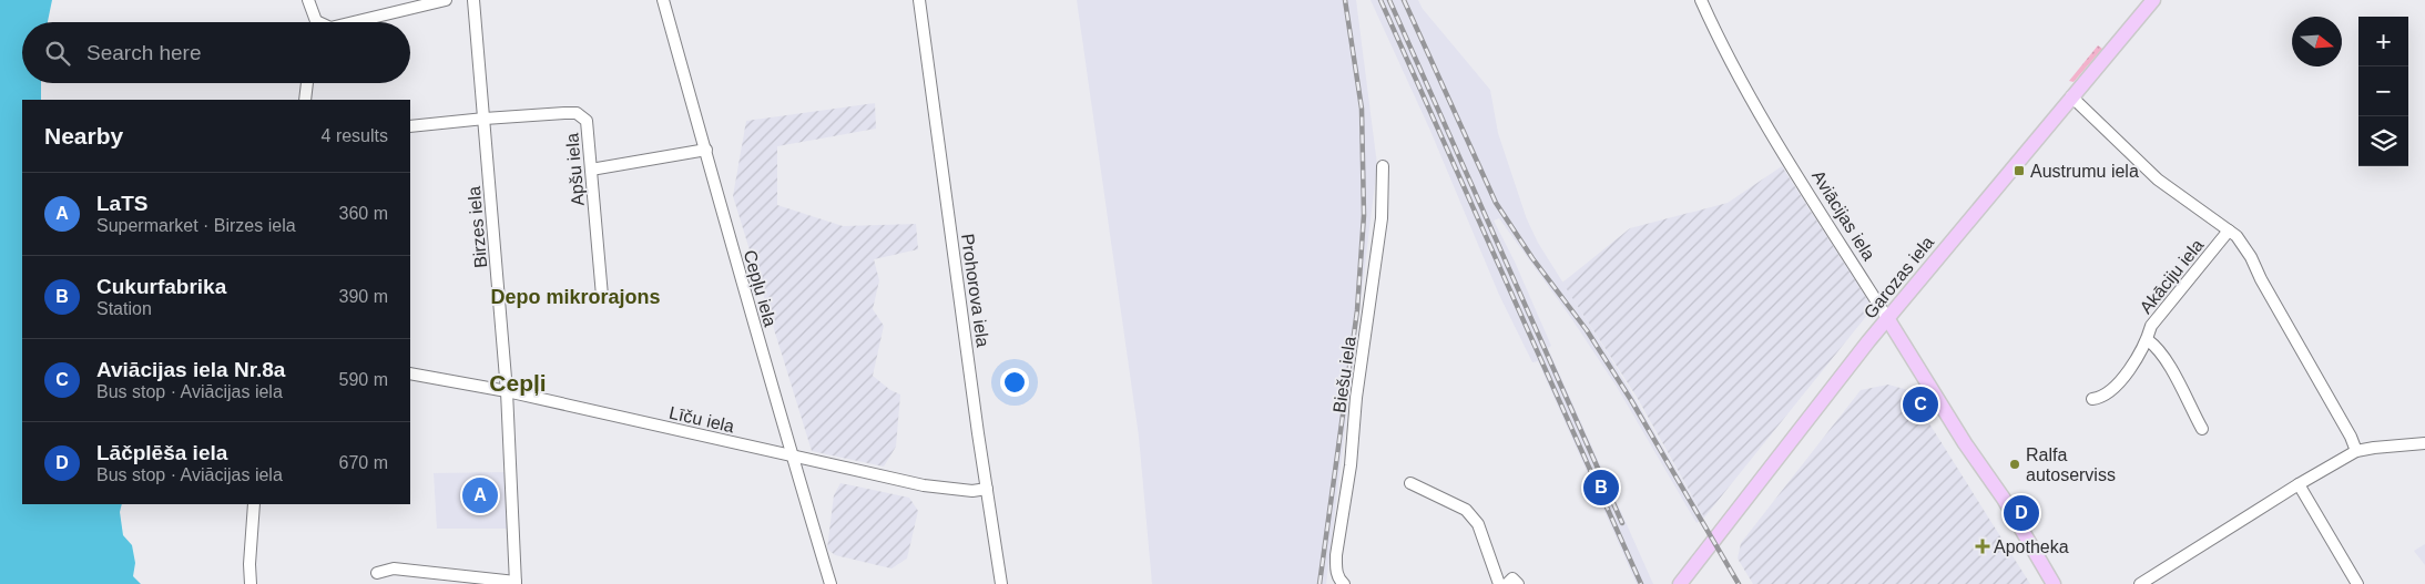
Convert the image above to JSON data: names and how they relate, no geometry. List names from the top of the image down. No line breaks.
{"streets":{"main road":["Aviācijas iela","Garozas iela"],"street":["Apšu iela","Birzes iela","Akāciju iela","Cepļu iela","Prohorova iela","Biešu iela","Līču iela"]},"crossings":[["Apšu iela","Birzes iela"],["Aviācijas iela","Garozas iela"],["Birzes iela","Līču iela"],["Cepļu iela","Līču iela"],["Prohorova iela","Līču iela"]],"districts":["Depo mikrorajons","Cepļi"],"places":{"transit":["Austrumu iela"],"other":["Ralfa autoserviss"],"health":["Apotheka"]},"north":"right","page":{"map_buttons":["+","−"],"search":"Search here","heading":["Nearby","4 results"],"list":[{"mark":"A","name":"LaTS","note":"Supermarket · Birzes iela","value":"360 m"},{"mark":"B","name":"Cukurfabrika","note":"Station","value":"390 m"},{"mark":"C","name":"Aviācijas iela Nr.8a","note":"Bus stop · Aviācijas iela","value":"590 m"},{"mark":"D","name":"Lāčplēša iela","note":"Bus stop · Aviācijas iela","value":"670 m"}],"pins":["C","B","A","D"]}}
